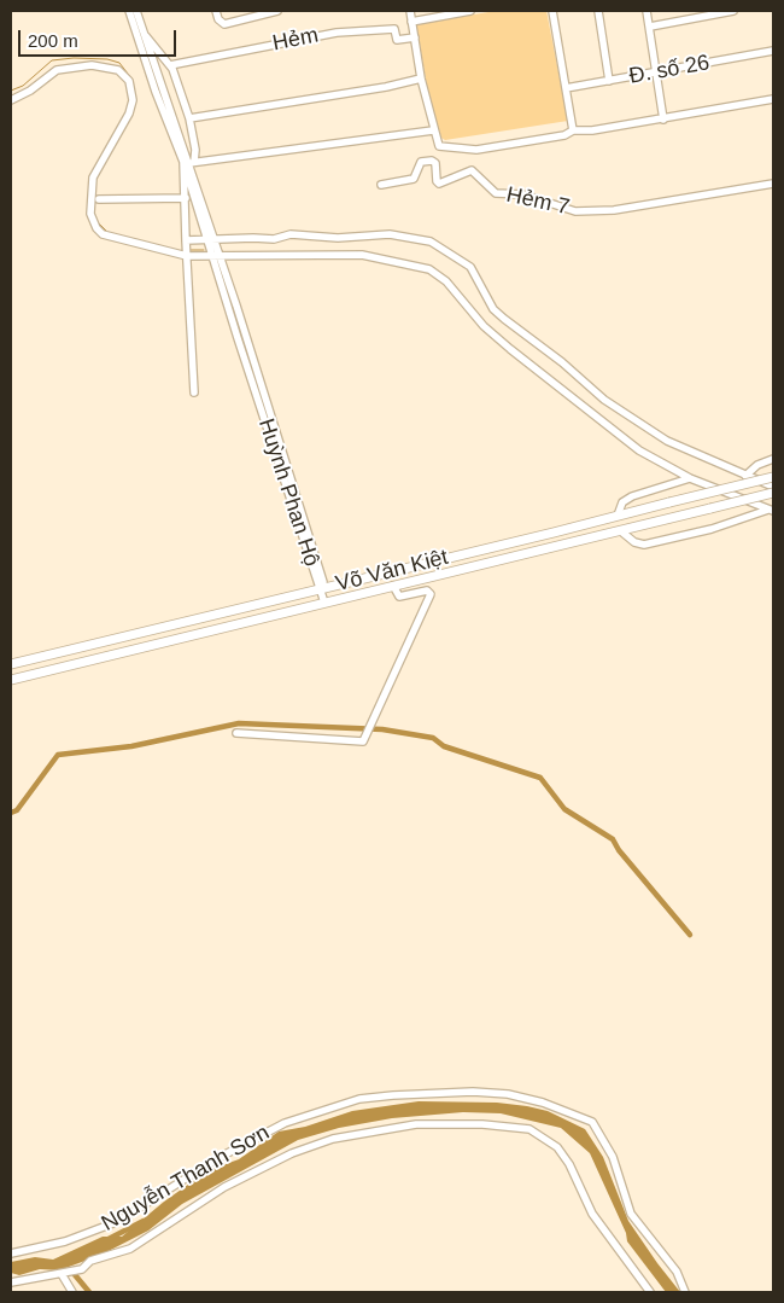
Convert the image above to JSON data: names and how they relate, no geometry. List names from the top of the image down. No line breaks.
{"streets":{"main road":["Võ Văn Kiệt"],"street":["Hẻm","Đ. số 26","Hẻm 7","Huỳnh Phan Hộ","Nguyễn Thanh Sơn"]},"crossings":[["Huỳnh Phan Hộ","Võ Văn Kiệt"]],"scale_bar":"200 m"}
